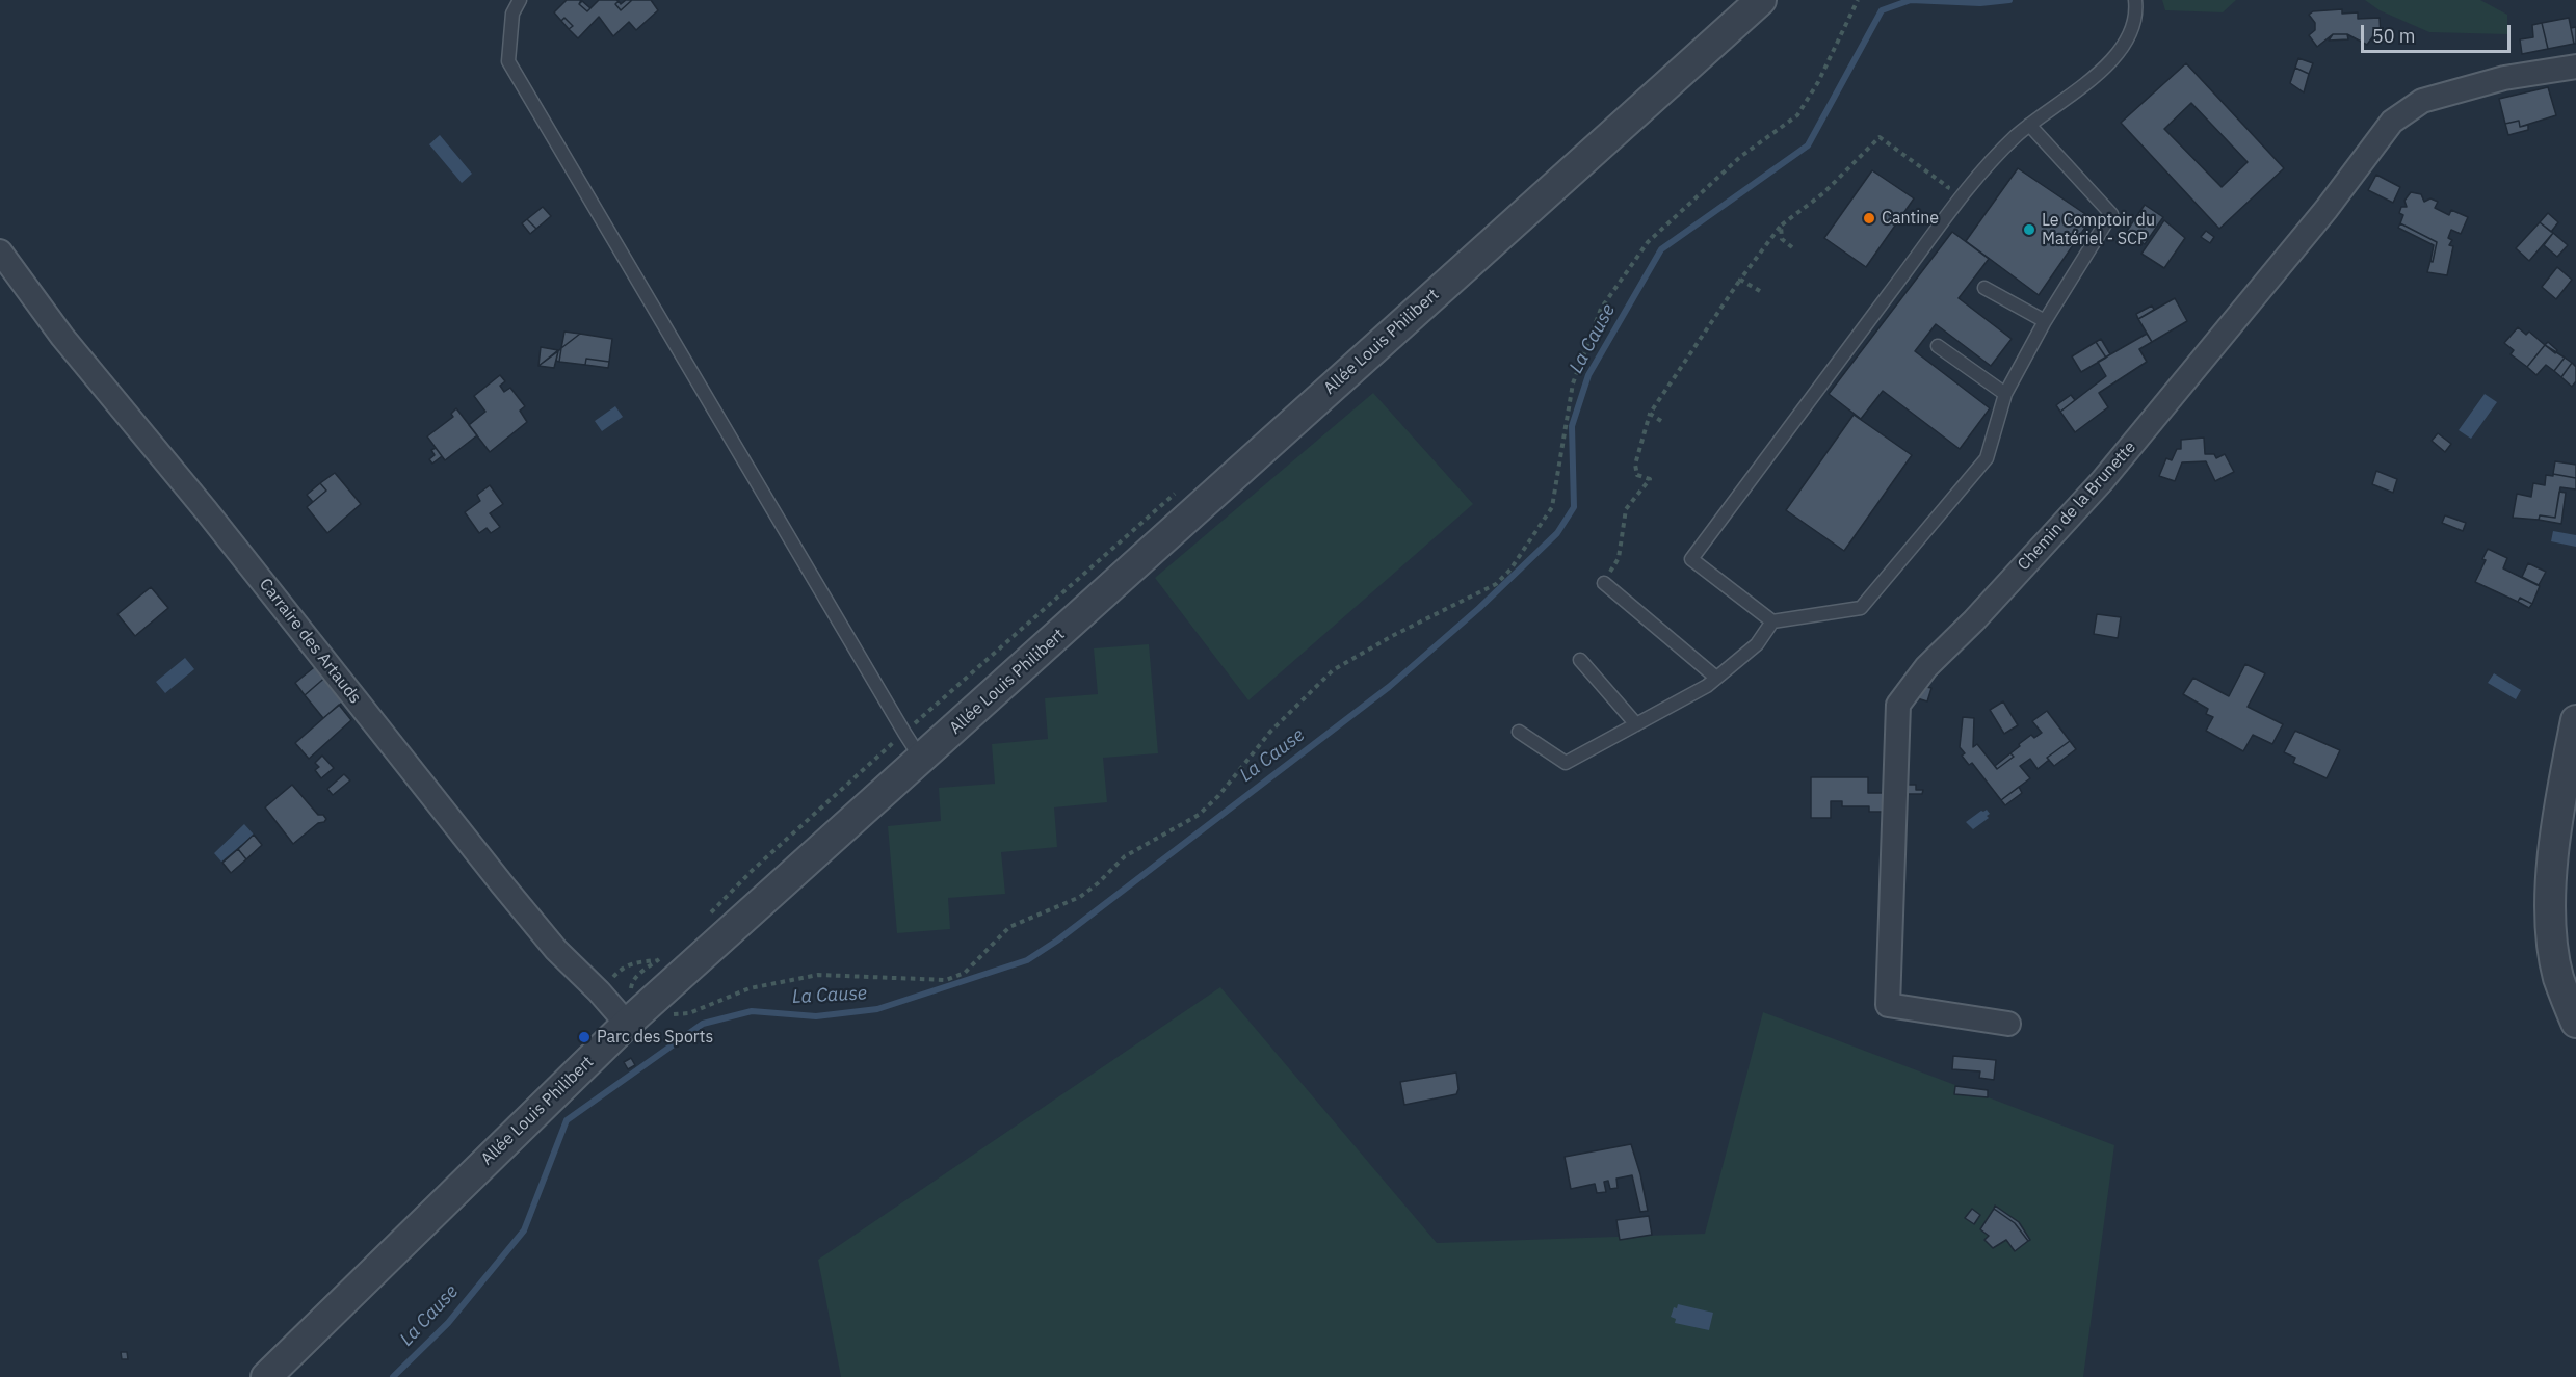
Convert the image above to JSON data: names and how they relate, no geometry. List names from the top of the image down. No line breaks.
{"streets":{"street":["Allée Louis Philibert","Chemin de la Brunette","Carraire des Artauds"]},"crossings":[["Allée Louis Philibert","Carraire des Artauds"]],"water":["La Cause"],"places":["Cantine","Le Comptoir du Matériel - SCP","Parc des Sports"],"scale_bar":"50 m"}
